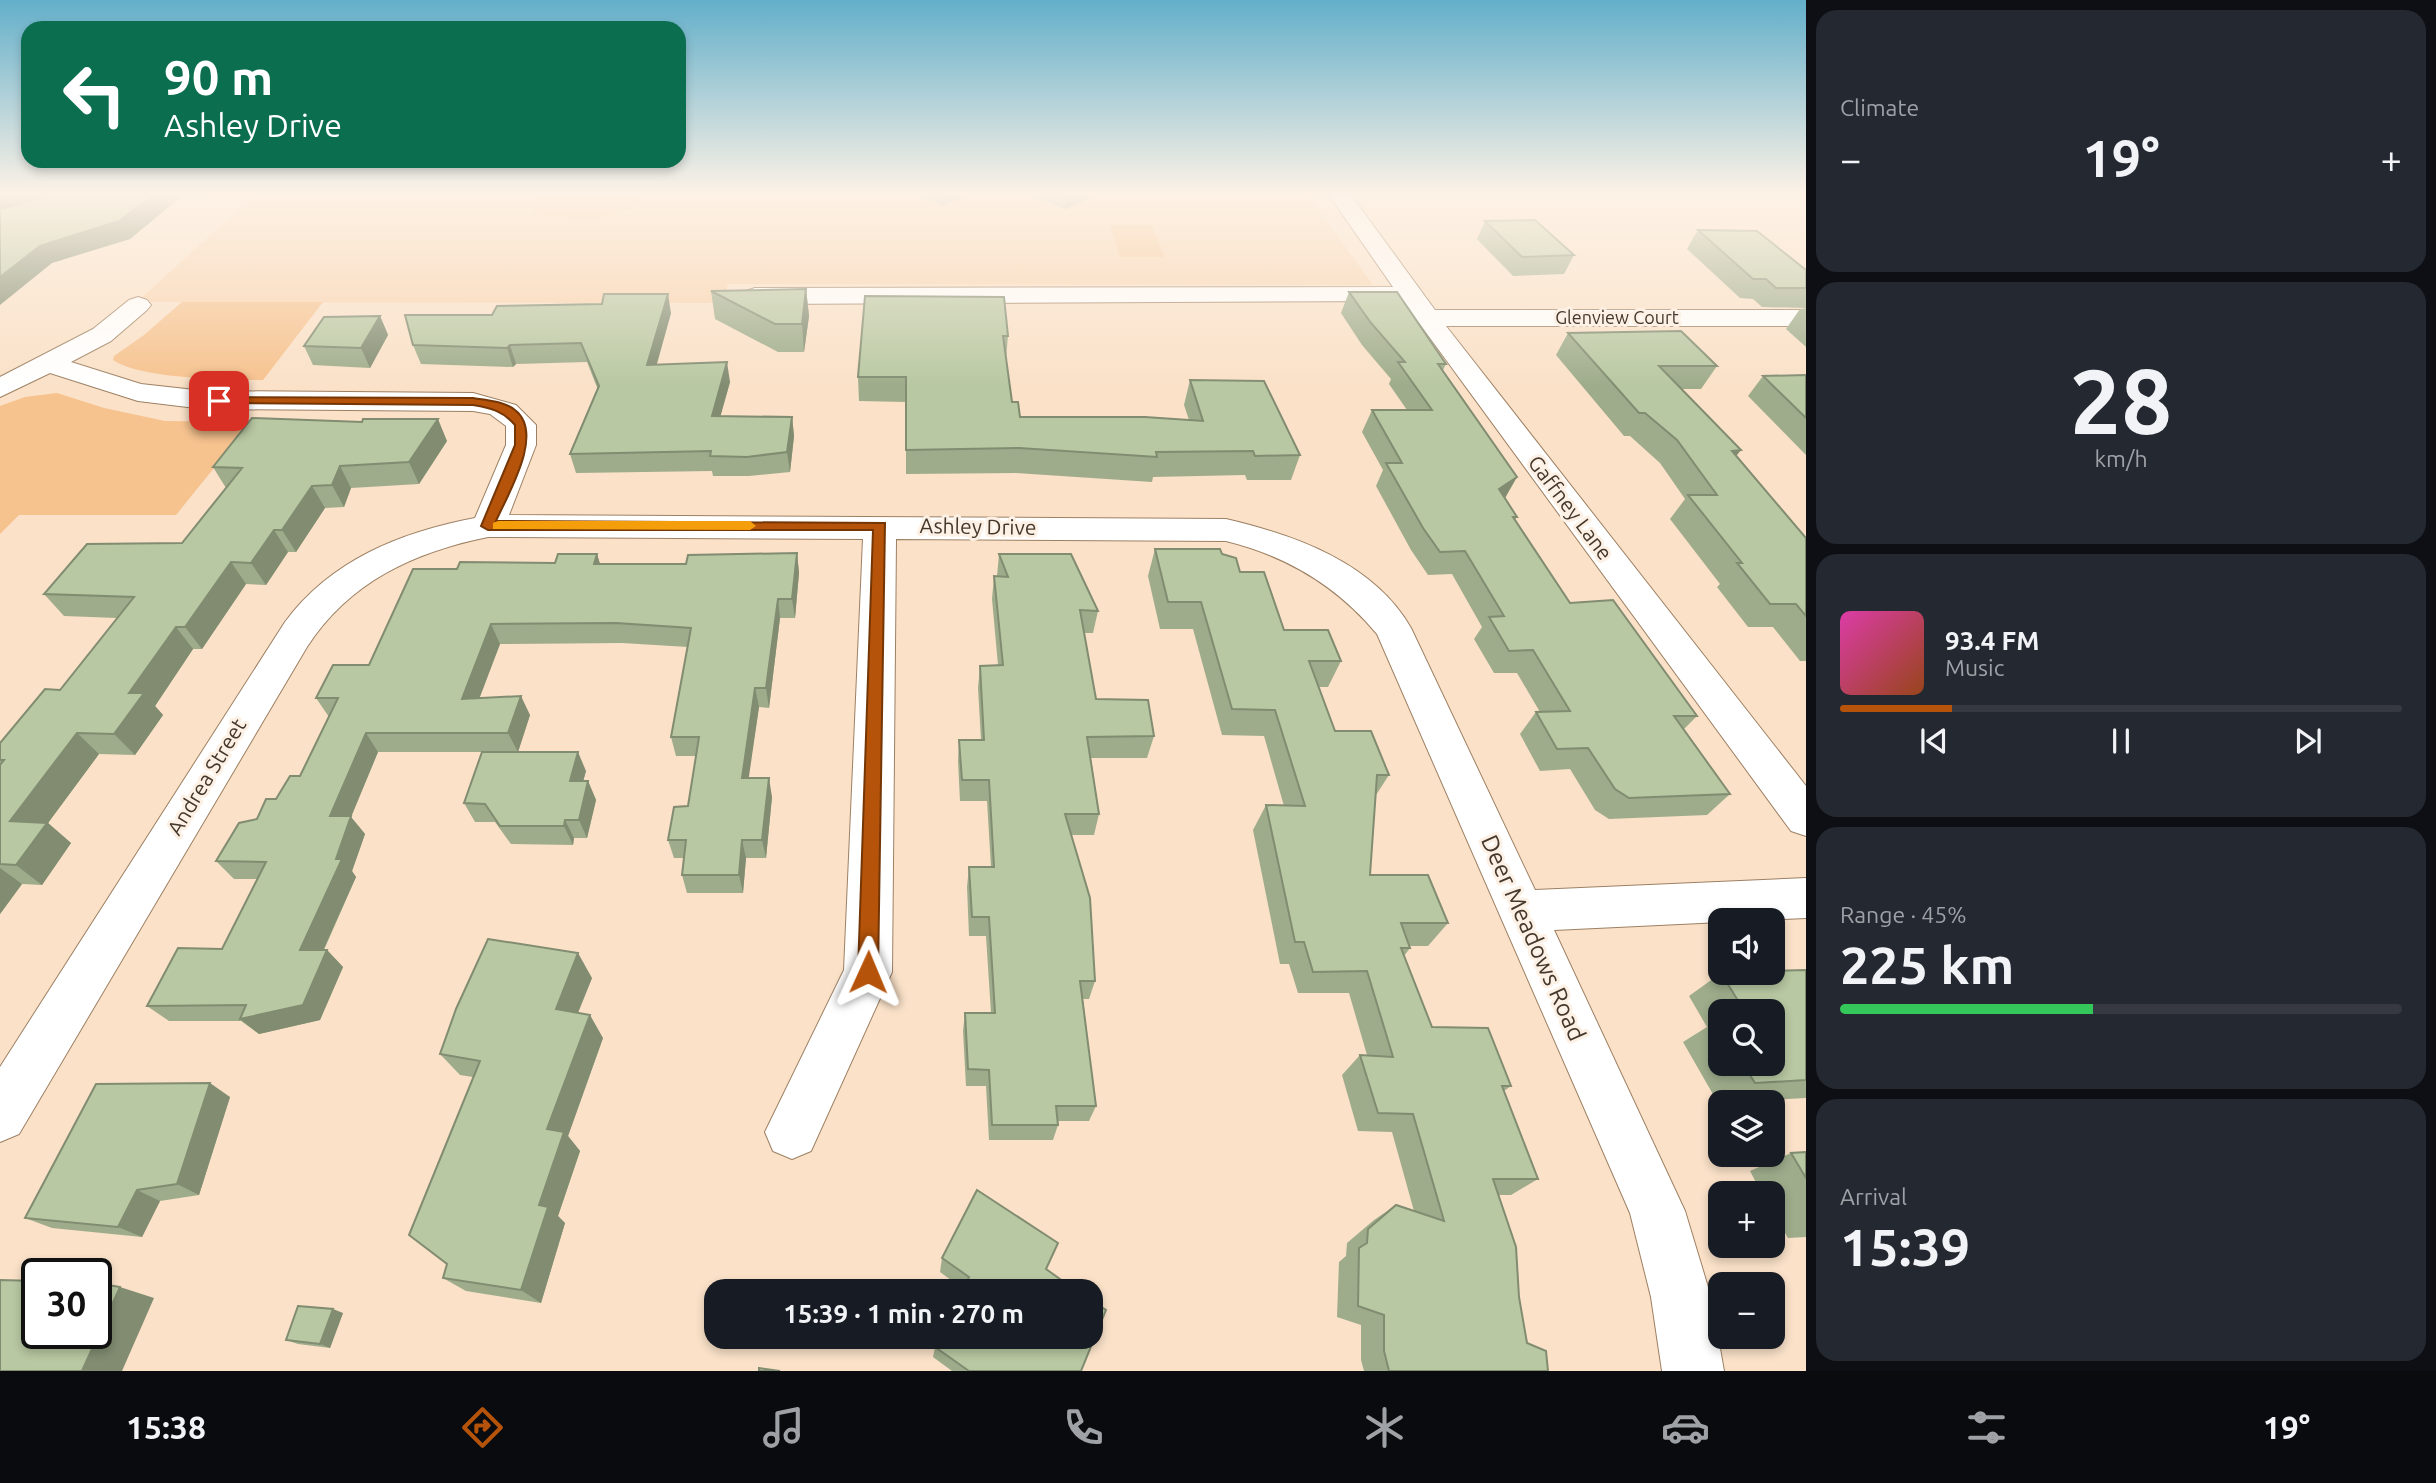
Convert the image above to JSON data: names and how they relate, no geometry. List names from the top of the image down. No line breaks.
{"streets":{"street":["Glenview Court","Gaffney Lane","Ashley Drive","Andrea Street","Deer Meadows Road"]},"crossings":[["Glenview Court","Gaffney Lane"],["Ashley Drive","Andrea Street"],["Ashley Drive","Deer Meadows Road"]],"page":{"tile":["Climate",["28","km/h"],["Range · 45%","225 km"],["Arrival","15:39"]],"turn":["90 m","Ashley Drive"],"heat":["−","19°","+"],"song":["93.4 FM","Music"],"map_buttons":["+","−"],"limit":"30","trip":"15:39 · 1 min · 270 m","tabs":["15:38","19°"]}}
